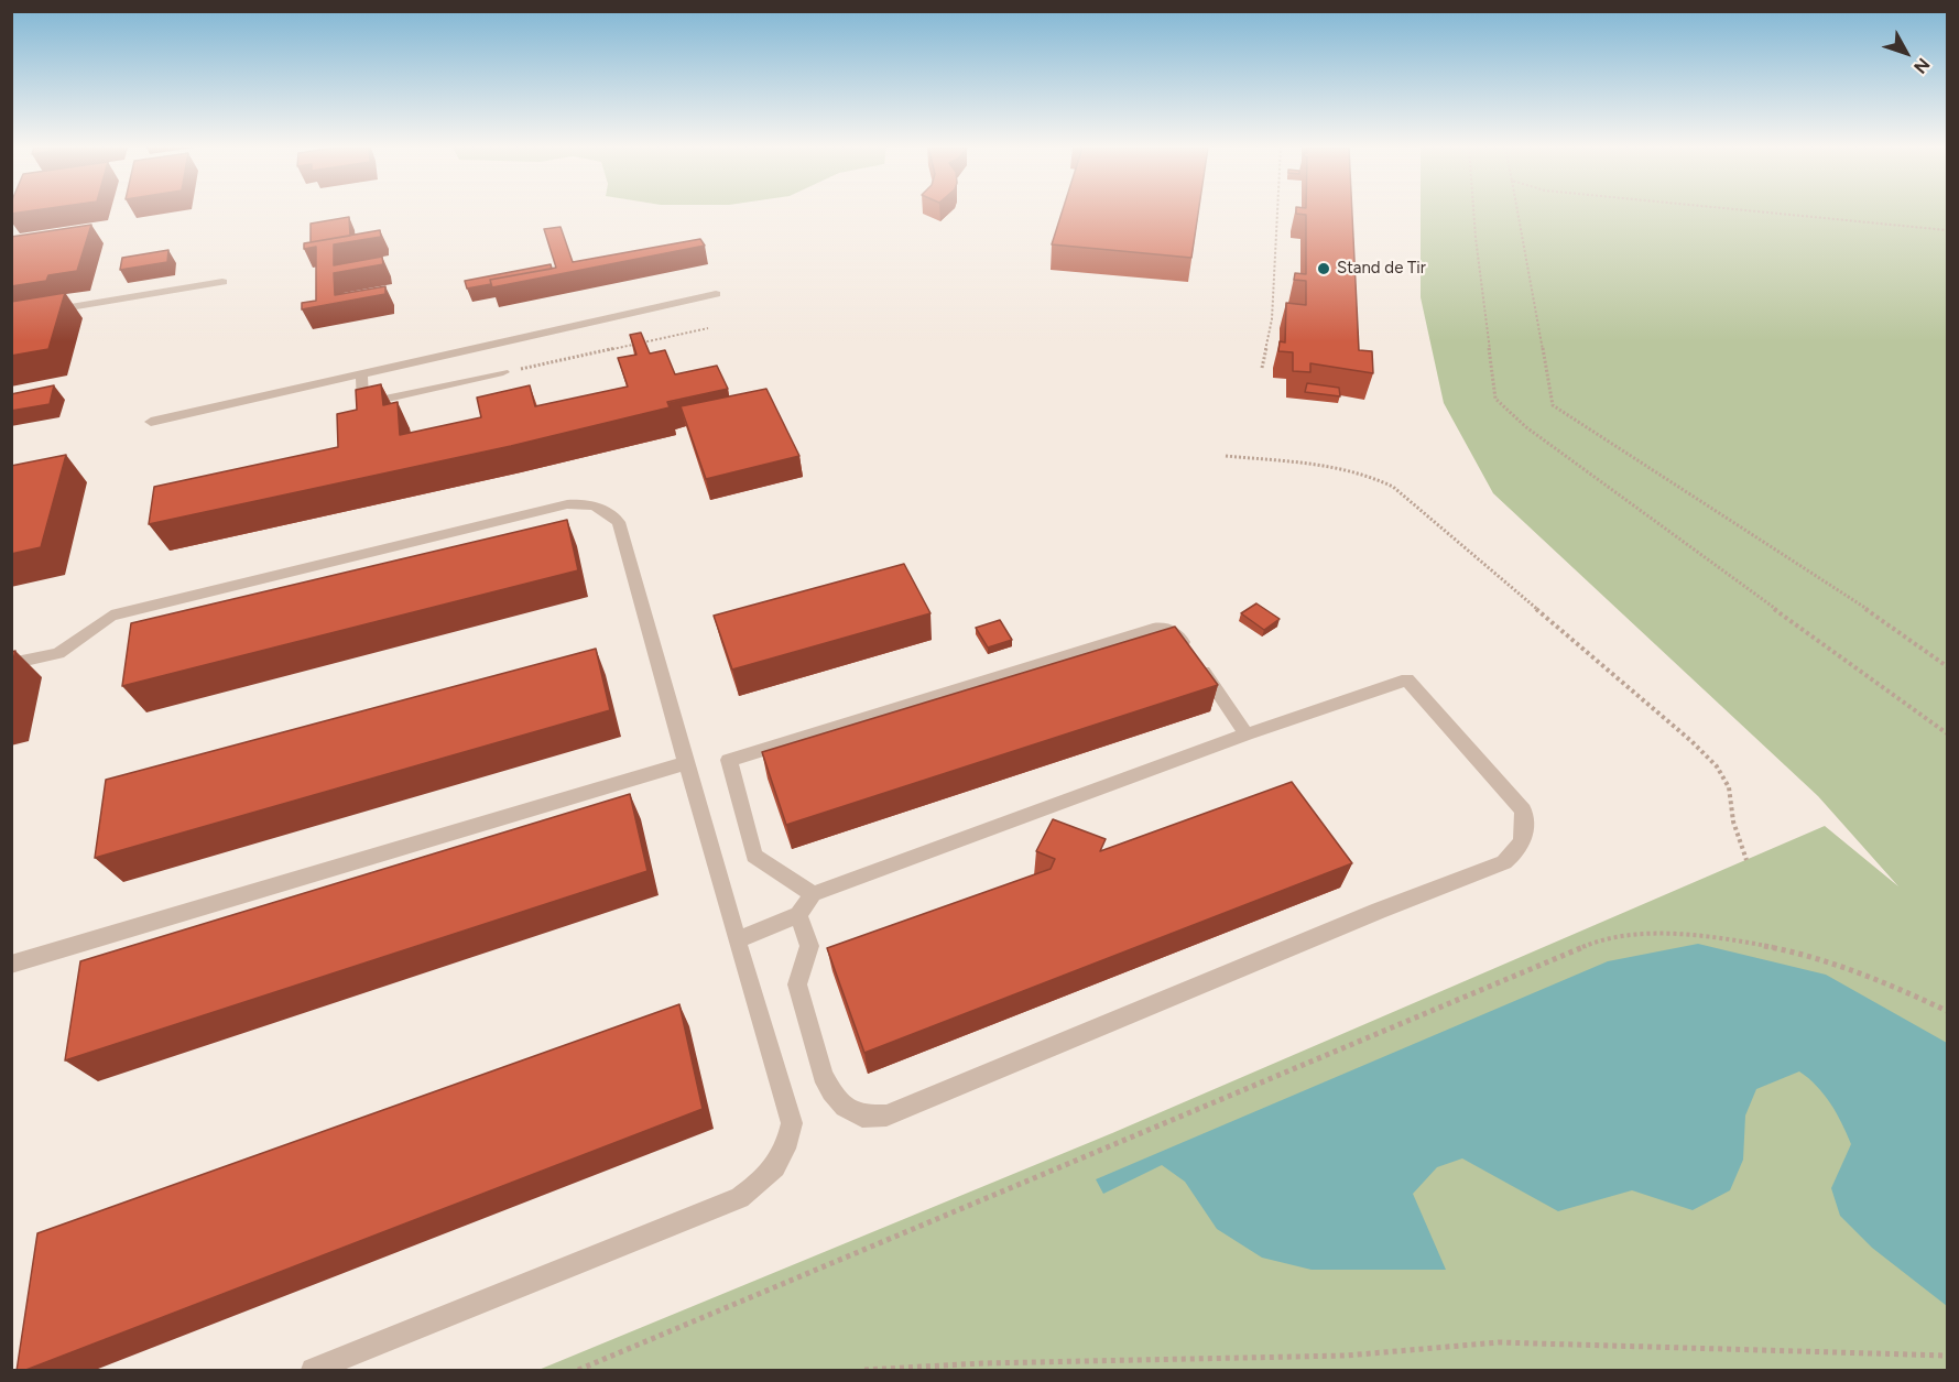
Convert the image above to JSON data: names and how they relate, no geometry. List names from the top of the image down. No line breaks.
{"places":["Stand de Tir"],"north":"bottom right"}
